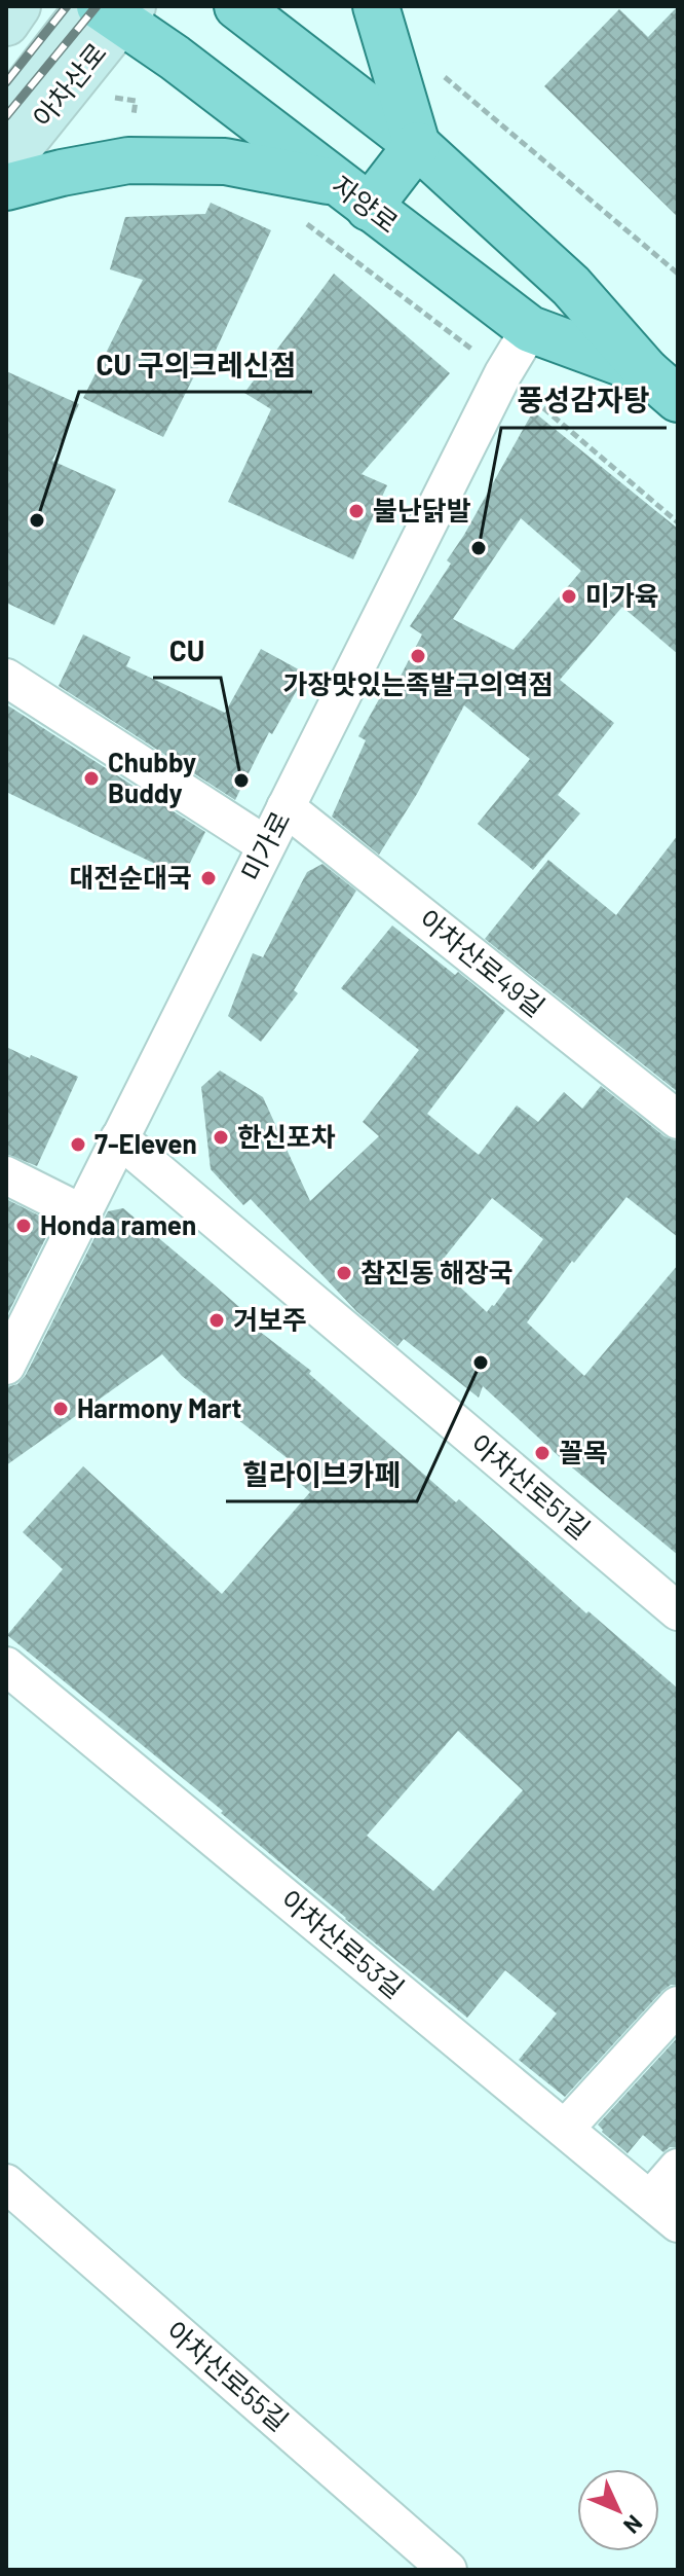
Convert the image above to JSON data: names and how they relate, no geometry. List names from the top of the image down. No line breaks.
{"streets":{"main road":["아차산로","자양로"],"street":["미가로","아차산로49길","아차산로51길","아차산로53길","아차산로55길"]},"crossings":[["아차산로","자양로"],["자양로","미가로"],["미가로","아차산로49길"],["미가로","아차산로51길"]],"places":["불난닭발","CU 구의크레신점","풍성감자탕","미가육","가장맛있는족발구의역점","Chubby Buddy","CU","대전순대국","한신포차","7-Eleven","Honda ramen","참진동 해장국","거보주","힐라이브카페","Harmony Mart","꼴목"],"north":"bottom right"}
